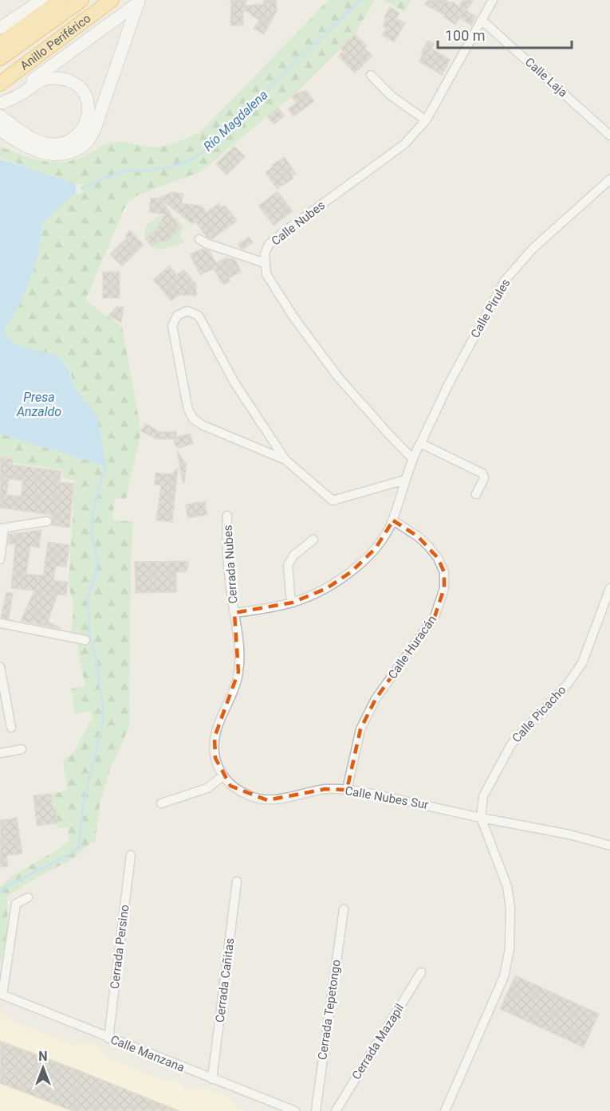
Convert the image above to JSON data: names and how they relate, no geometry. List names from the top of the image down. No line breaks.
{"streets":{"highway":["Anillo Periférico"],"street":["Calle Laja","Calle Nubes","Calle Pirules","Cerrada Nubes","Calle Huracán","Calle Picacho","Calle Nubes Sur","Cerrada Persino","Cerrada Cañitas","Cerrada Tepetongo","Cerrada Mazapil","Calle Manzana"]},"crossings":[["Calle Laja","Calle Nubes"],["Calle Pirules","Cerrada Nubes"],["Calle Pirules","Calle Huracán"],["Calle Huracán","Calle Nubes Sur"],["Calle Picacho","Calle Nubes Sur"],["Cerrada Persino","Calle Manzana"],["Cerrada Cañitas","Calle Manzana"]],"water":["Río Magdalena","Presa Anzaldo"],"scale_bar":"100 m","north":"top"}
